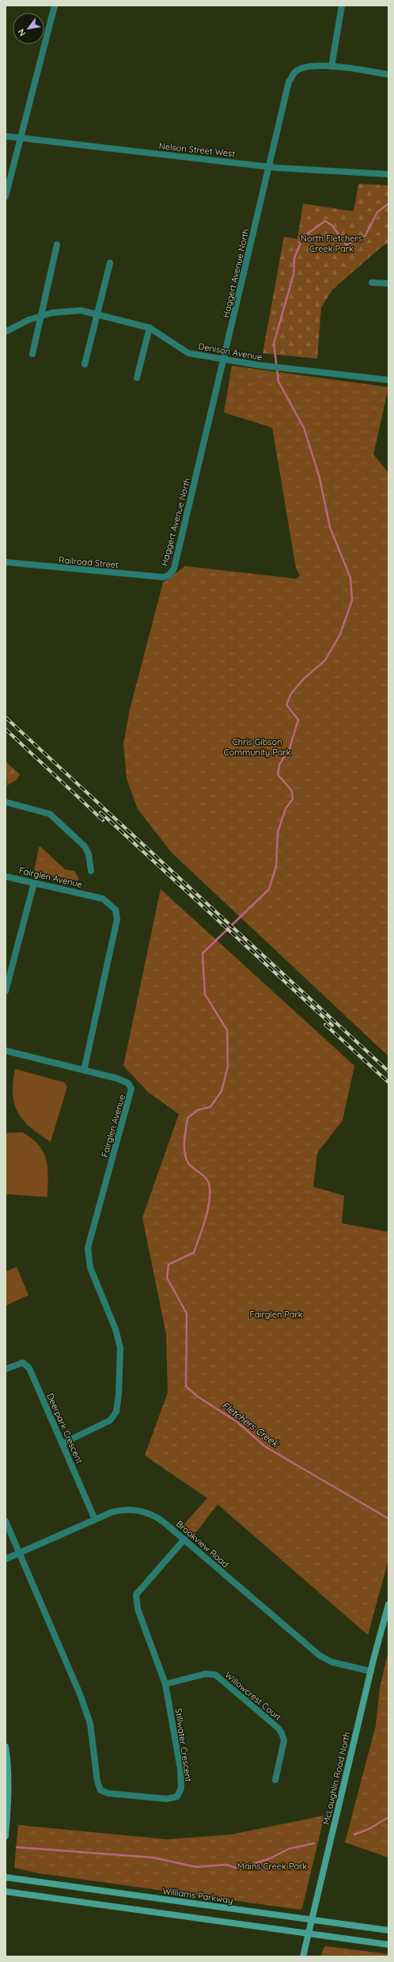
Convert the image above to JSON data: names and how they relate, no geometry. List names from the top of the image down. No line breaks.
{"streets":{"main road":["McLaughlin Road North","Williams Parkway"],"street":["Nelson Street West","Haggert Avenue North","Denison Avenue","Railroad Street","Fairglen Avenue","Deerpark Crescent","Brookview Road","Willowcrest Court","Stillwater Crescent"]},"crossings":[["Nelson Street West","Haggert Avenue North"],["Haggert Avenue North","Denison Avenue"],["Haggert Avenue North","Railroad Street"],["Fairglen Avenue","Deerpark Crescent"],["Deerpark Crescent","Brookview Road"],["Brookview Road","Stillwater Crescent"],["Brookview Road","McLaughlin Road North"],["Willowcrest Court","Stillwater Crescent"],["McLaughlin Road North","Williams Parkway"]],"water":["Fletchers Creek"],"parks":["North Fletchers Creek Park","Chris Gibson Community Park","Fairglen Park","Mains Creek Park"],"north":"bottom left"}
